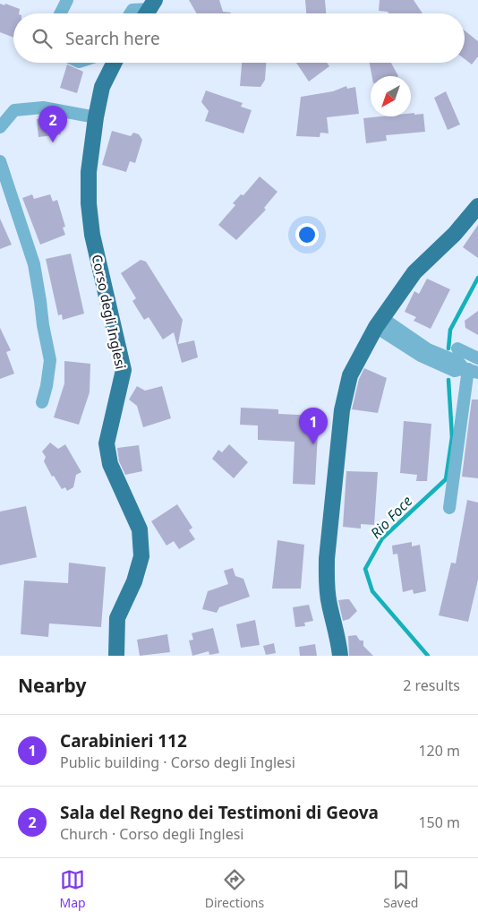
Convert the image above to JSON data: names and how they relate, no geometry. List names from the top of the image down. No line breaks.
{"streets":{"main road":["Corso degli Inglesi"]},"water":["Rio Foce"],"north":"bottom left","page":{"search":"Search here","pins":["2","1"],"heading":["Nearby","2 results"],"list":[{"mark":"1","name":"Carabinieri 112","note":"Public building · Corso degli Inglesi","value":"120 m"},{"mark":"2","name":"Sala del Regno dei Testimoni di Geova","note":"Church · Corso degli Inglesi","value":"150 m"}],"nav":["Map","Directions","Saved"]}}
